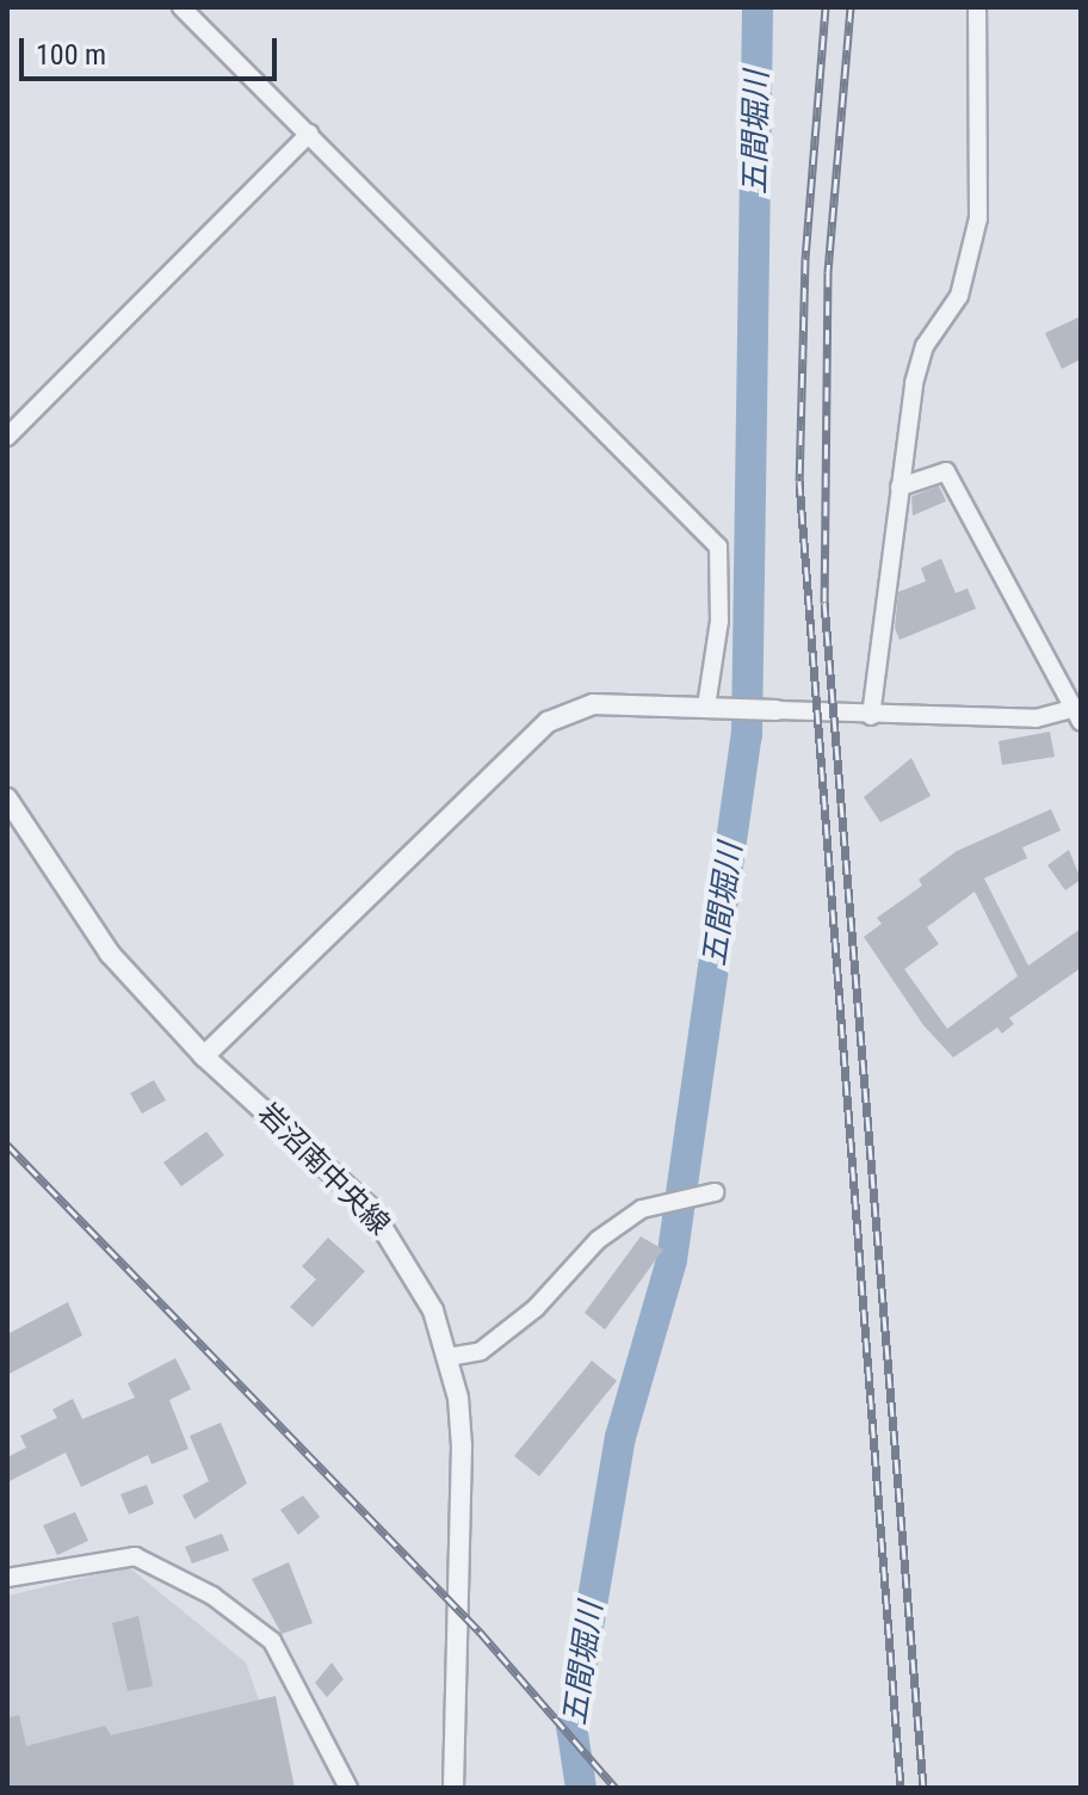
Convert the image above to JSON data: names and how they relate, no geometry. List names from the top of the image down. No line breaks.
{"streets":{"street":["岩沼南中央線"]},"water":["五間堀川"],"scale_bar":"100 m"}
